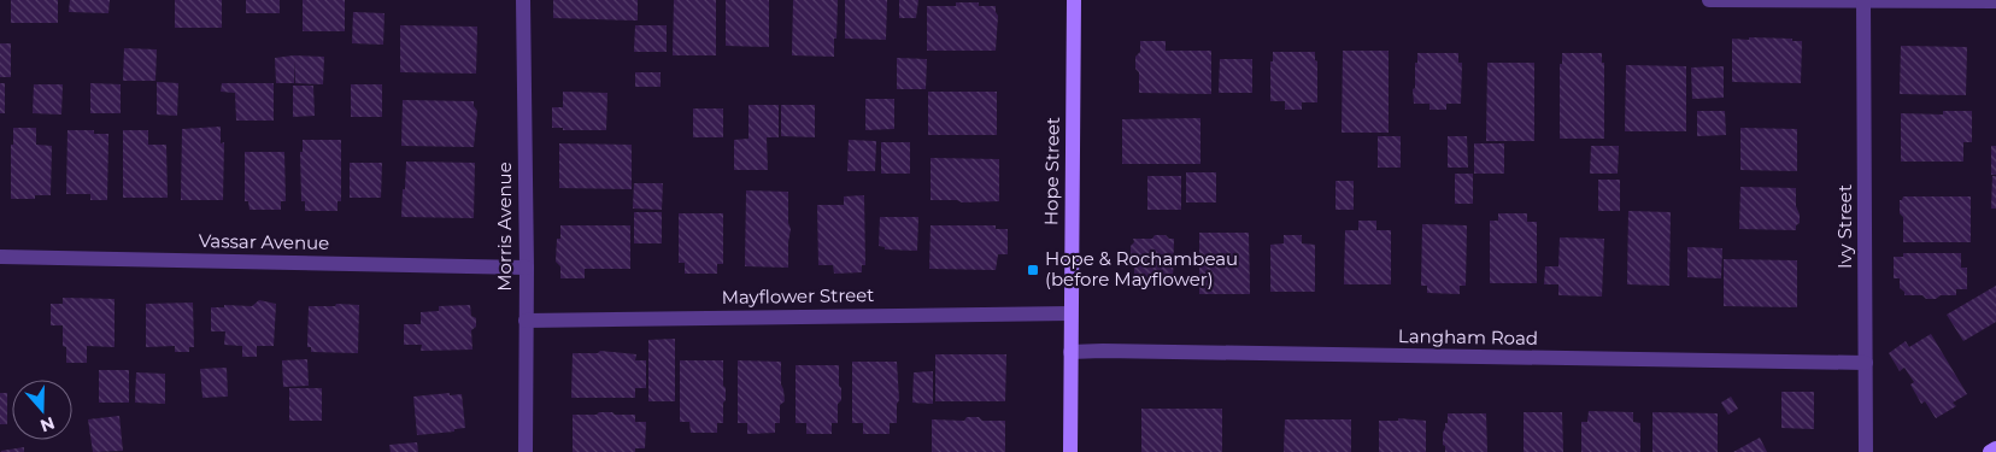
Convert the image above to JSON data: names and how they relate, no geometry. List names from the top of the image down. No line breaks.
{"streets":{"main road":["Hope Street"],"street":["Morris Avenue","Ivy Street","Vassar Avenue","Mayflower Street","Langham Road"]},"crossings":[["Hope Street","Mayflower Street"],["Hope Street","Langham Road"],["Morris Avenue","Vassar Avenue"],["Morris Avenue","Mayflower Street"],["Ivy Street","Langham Road"]],"places":{"transit":["Hope & Rochambeau (before Mayflower)"]},"north":"bottom"}
